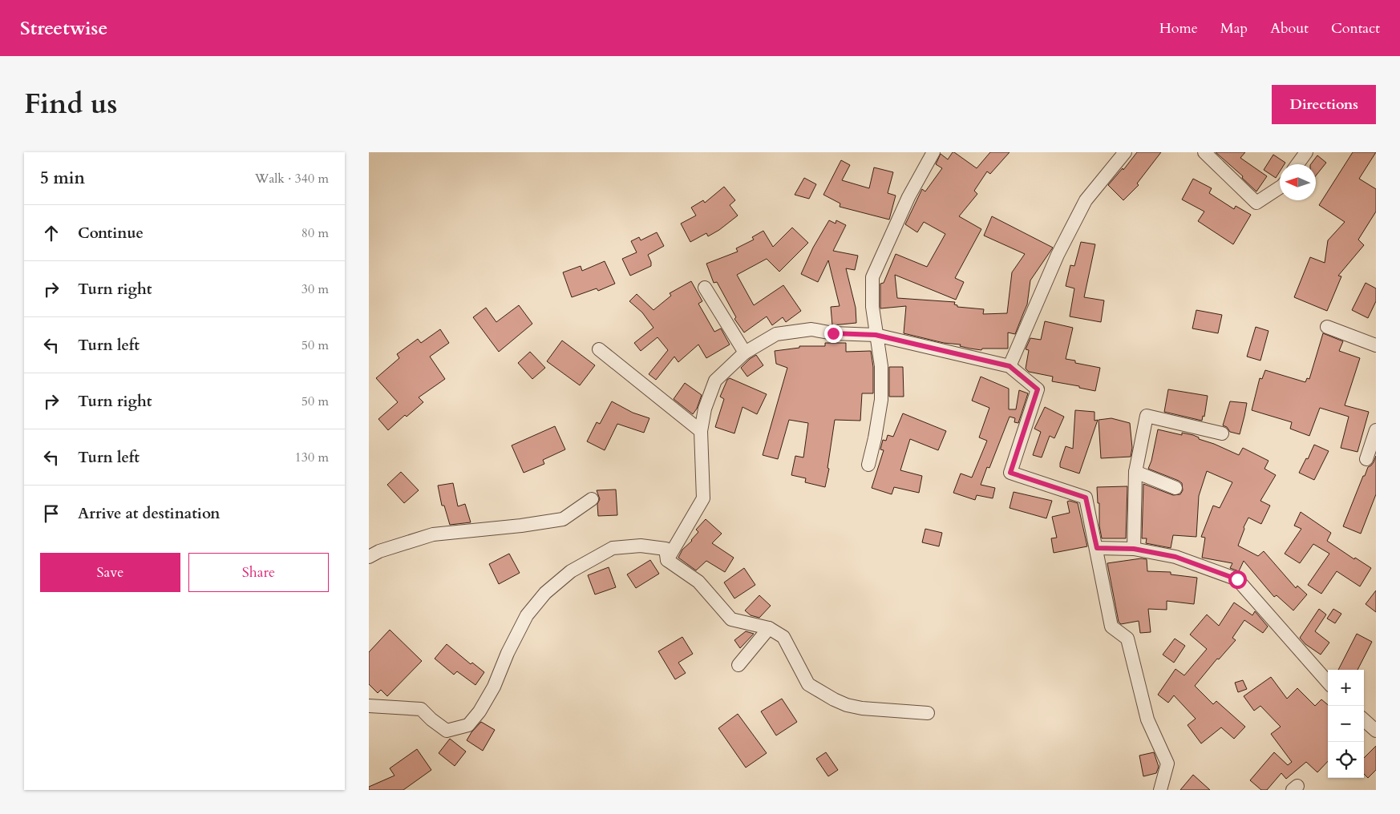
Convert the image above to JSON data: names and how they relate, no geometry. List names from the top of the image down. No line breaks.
{"north":"left","page":{"header":"Streetwise","nav":["Home","Map","About","Contact"],"title":"Find us","buttons":["Directions",["Save","Share"]],"heading":["5 min","Walk · 340 m"],"list":[["Continue","80 m"],["Turn right","30 m"],["Turn left","50 m"],["Turn right","50 m"],["Turn left","130 m"],"Arrive at destination"],"map_buttons":["+","−"]}}
